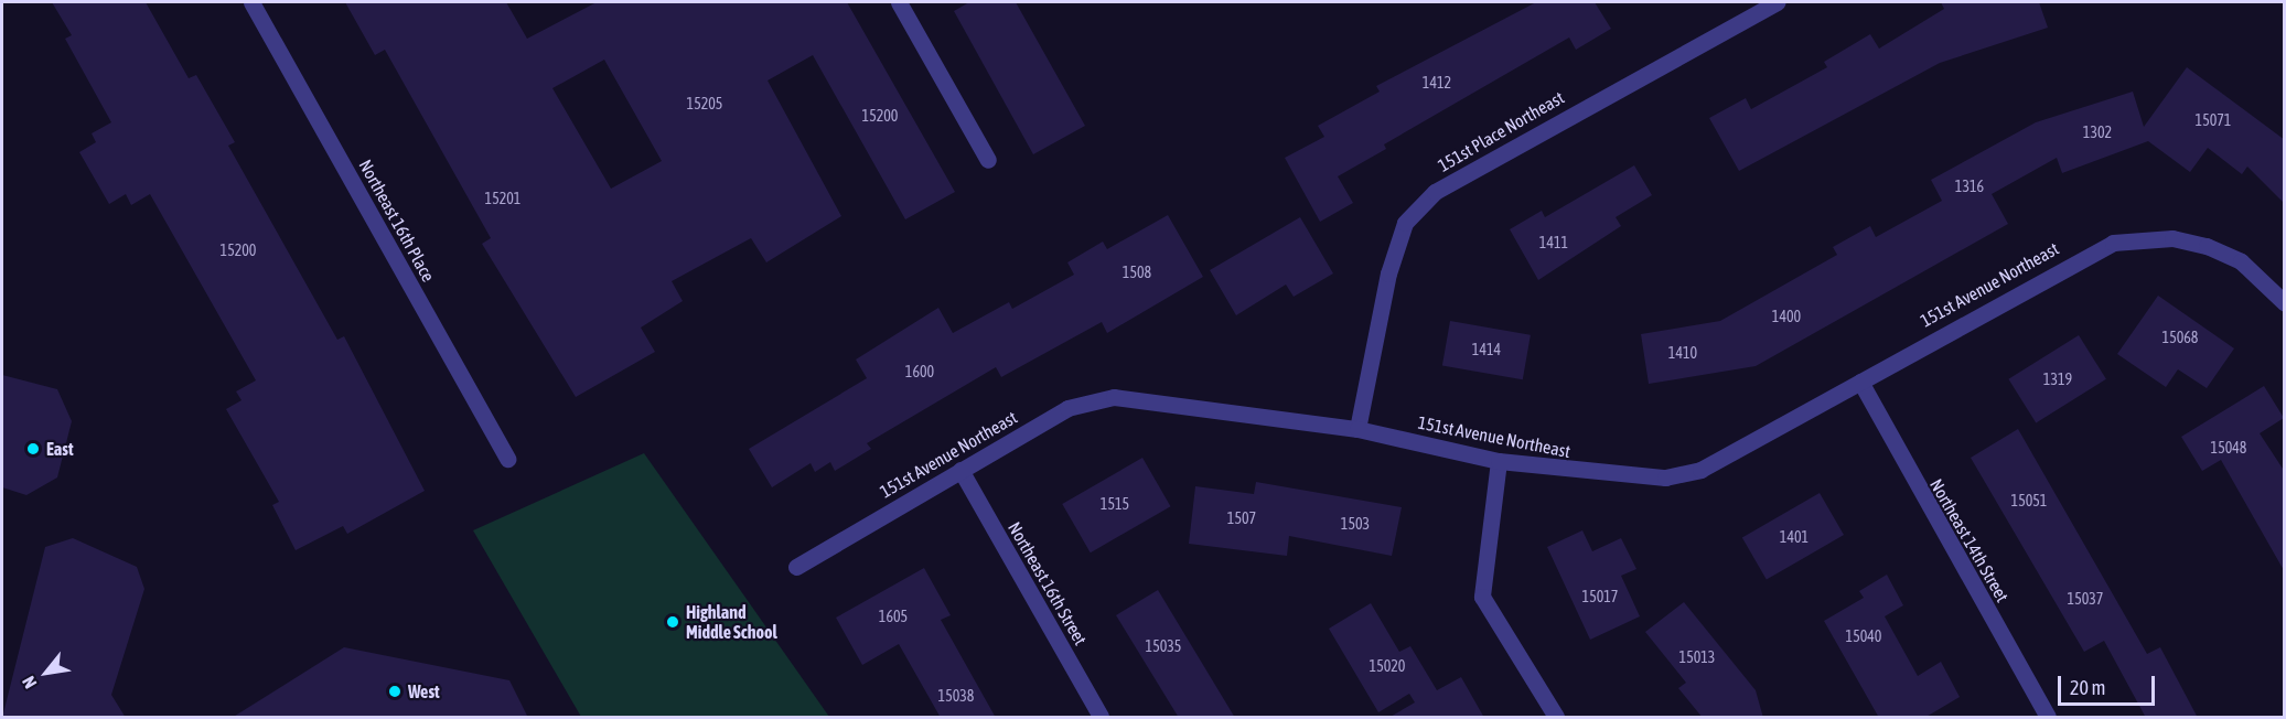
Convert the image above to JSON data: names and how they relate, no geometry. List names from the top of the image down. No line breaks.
{"streets":{"street":["151st Place Northeast","Northeast 16th Place","151st Avenue Northeast","Northeast 14th Street","Northeast 16th Street"]},"crossings":[["151st Place Northeast","151st Avenue Northeast"],["151st Avenue Northeast","Northeast 14th Street"],["151st Avenue Northeast","Northeast 16th Street"]],"places":["East","Highland Middle School","West"],"house_numbers":["1412","15205","15200","15071","1302","1316","15201","1411","15200","1508","1400","15068","1414","1410","1600","1319","15048","15051","1515","1507","1503","1401","15017","15037","1605","15040","15035","15013","15020","15038"],"scale_bar":"20 m","north":"bottom left"}
